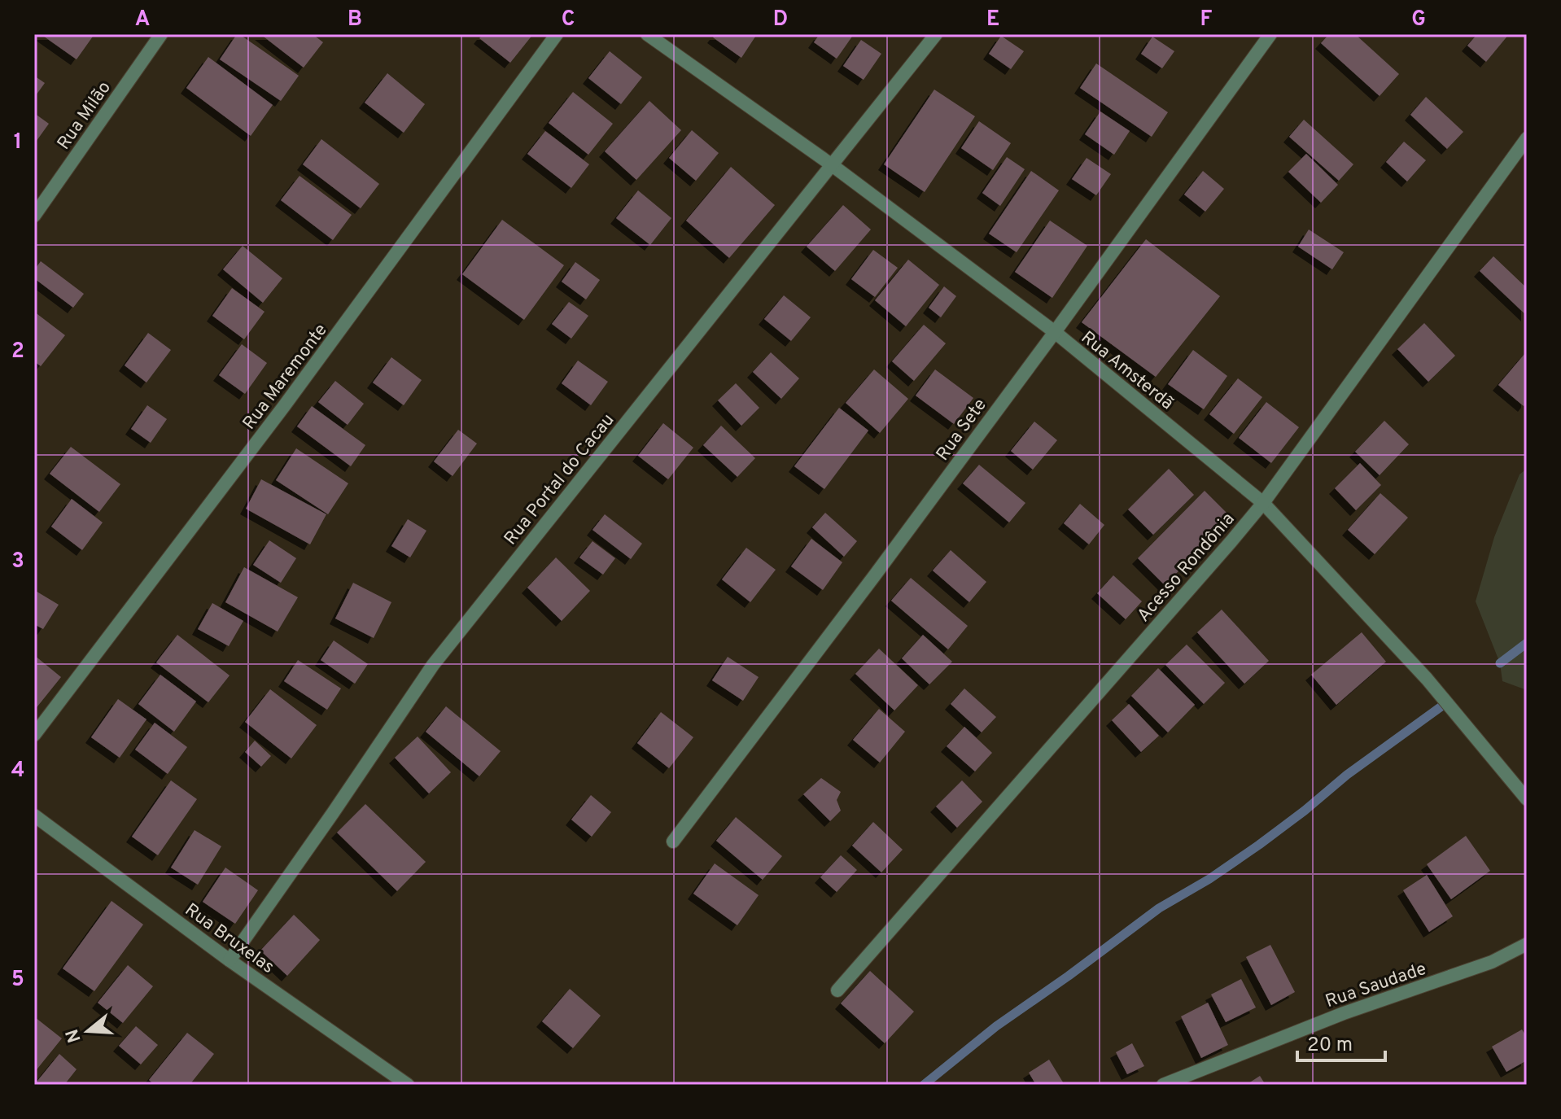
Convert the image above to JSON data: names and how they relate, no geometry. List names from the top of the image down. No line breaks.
{"streets":{"street":["Rua Milão","Rua Amsterdã","Rua Maremonte","Rua Sete","Rua Portal do Cacau","Acesso Rondônia","Rua Bruxelas","Rua Saudade"]},"crossings":[["Rua Amsterdã","Rua Sete"],["Rua Amsterdã","Rua Portal do Cacau"],["Rua Amsterdã","Acesso Rondônia"],["Rua Portal do Cacau","Rua Bruxelas"]],"scale_bar":"20 m","north":"left","grid":{"columns":["A","B","C","D","E","F","G"],"rows":["1","2","3","4","5"]}}
